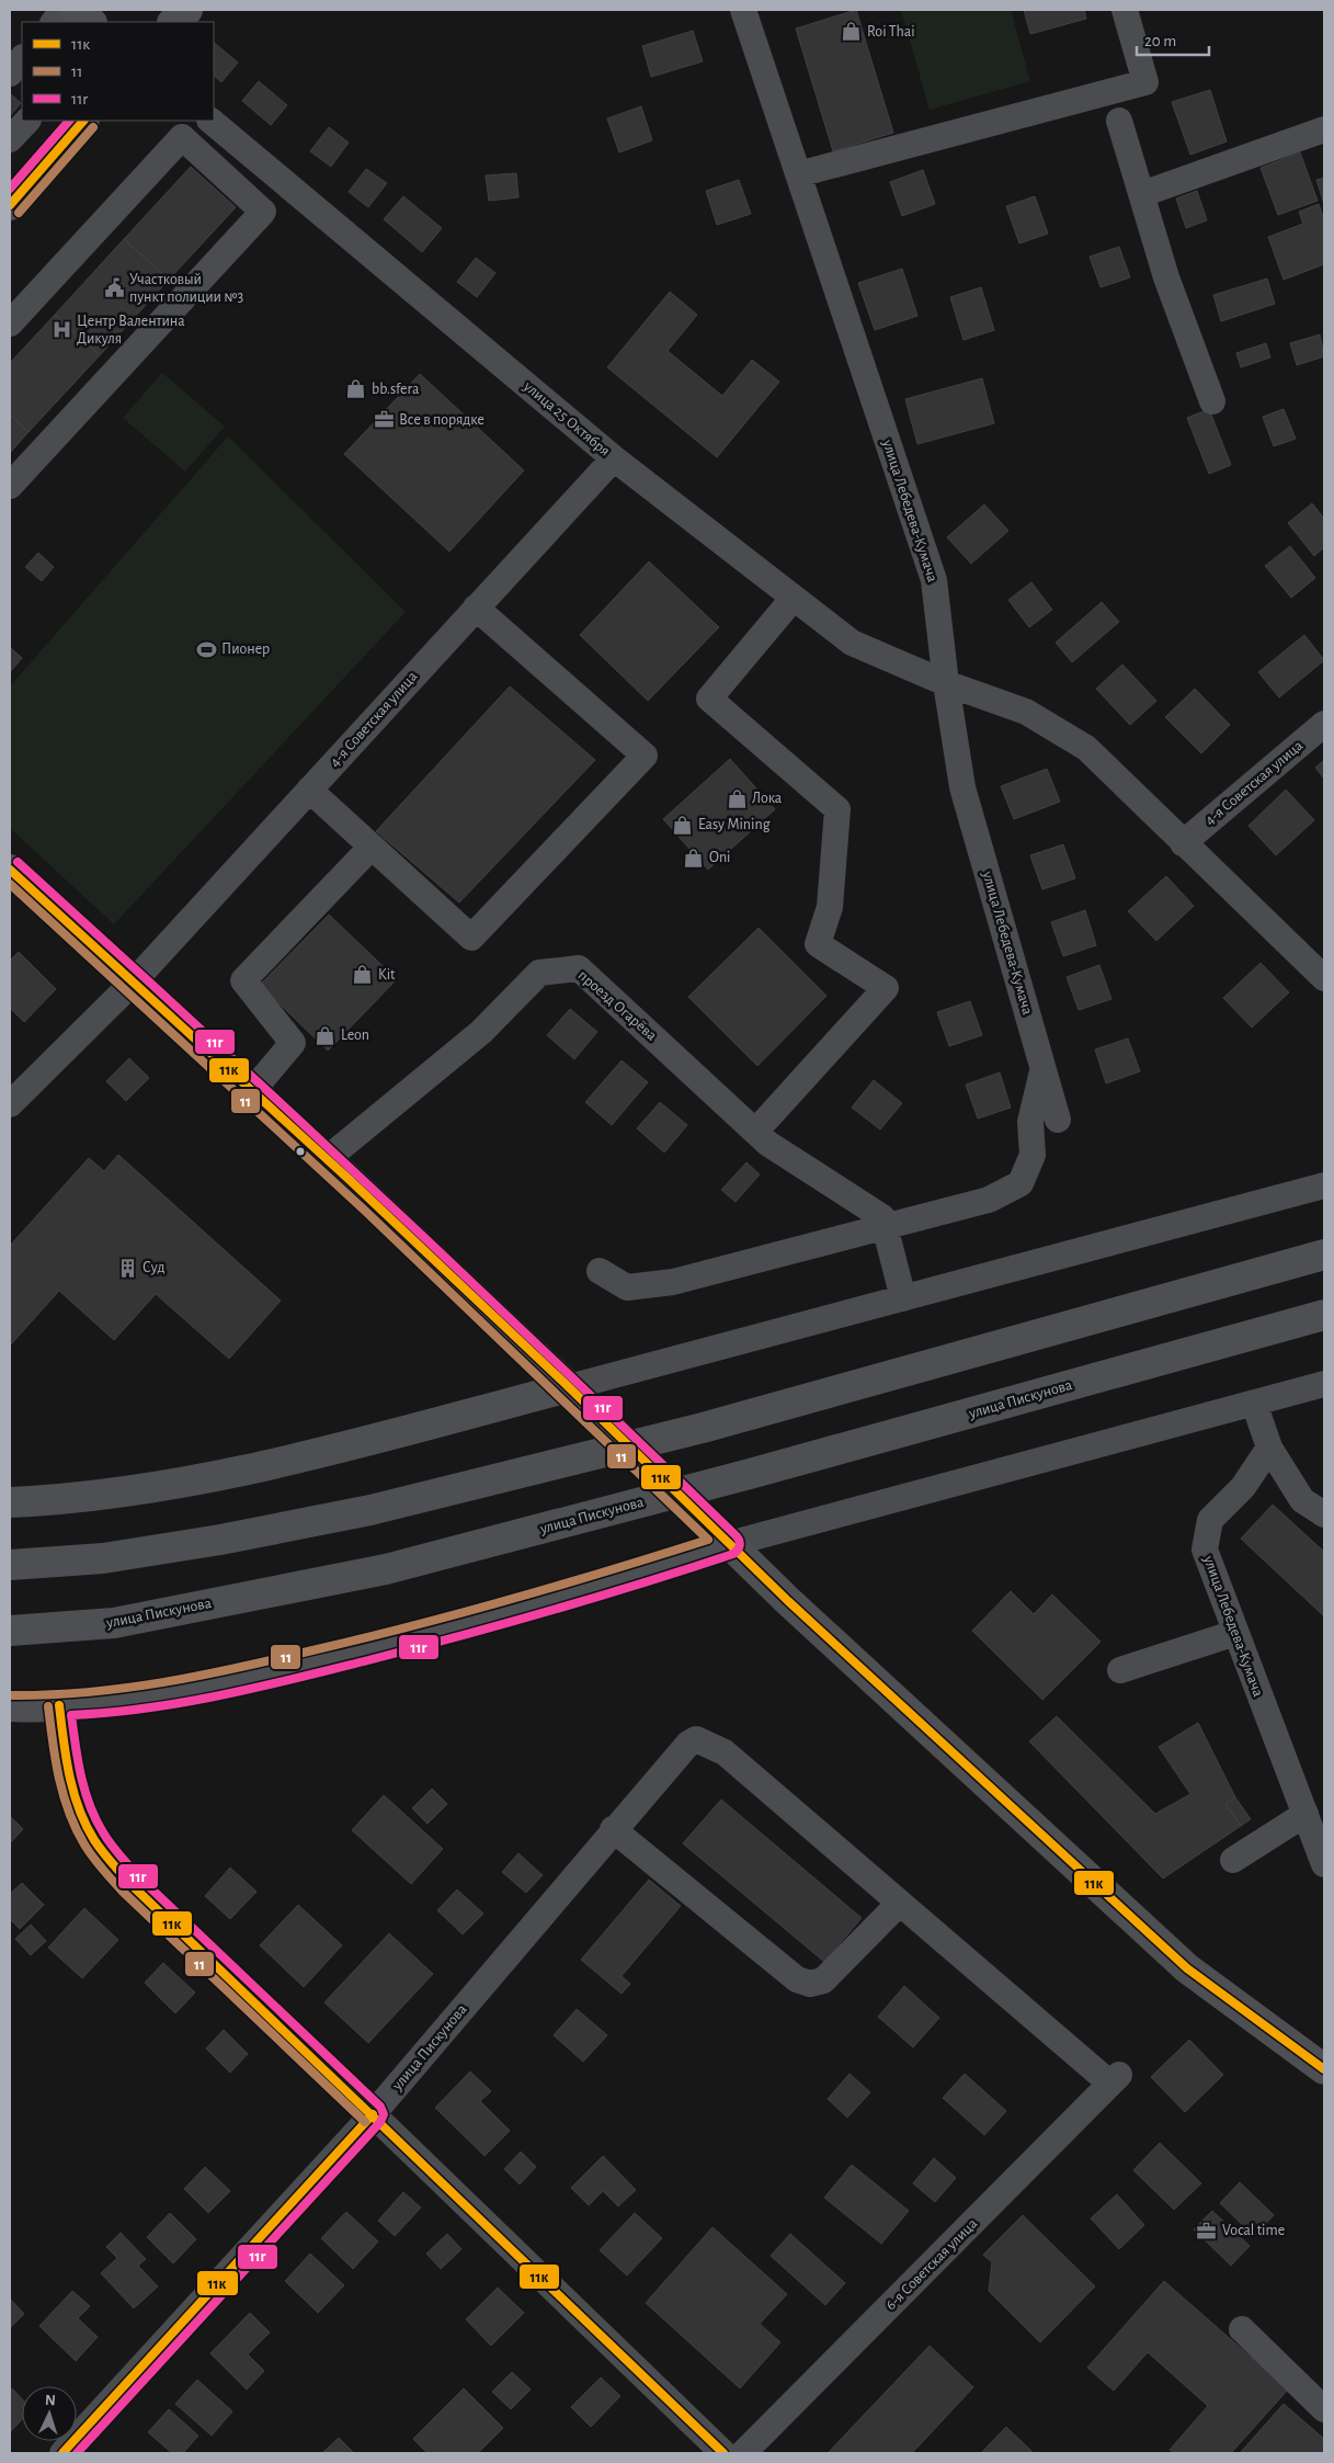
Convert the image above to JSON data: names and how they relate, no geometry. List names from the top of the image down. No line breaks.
{"streets":{"main road":["улица Пискунова"],"street":["улица 25 Октября","улица Лебедева-Кумача","4-я Советская улица","проезд Огарёва","6-я Советская улица"]},"crossings":[["улица 25 Октября","улица Лебедева-Кумача"],["улица 25 Октября","4-я Советская улица"],["улица Пискунова","6-я Советская улица"]],"places":{"shop":["Roi Thai","bb.sfera","Лока","Easy Mining","Oni","Kit","Leon"],"public building":["Участковый пункт полиции №3"],"hospital":["Центр Валентина Дикуля"],"office":["Все в порядке","Vocal time"],"sports":["Пионер"],"building":["Суд"]},"lines":["transit line 11к","transit line 11r","transit line 11"],"legend":["11к","11","11r"],"scale_bar":"20 m","north":"top"}
